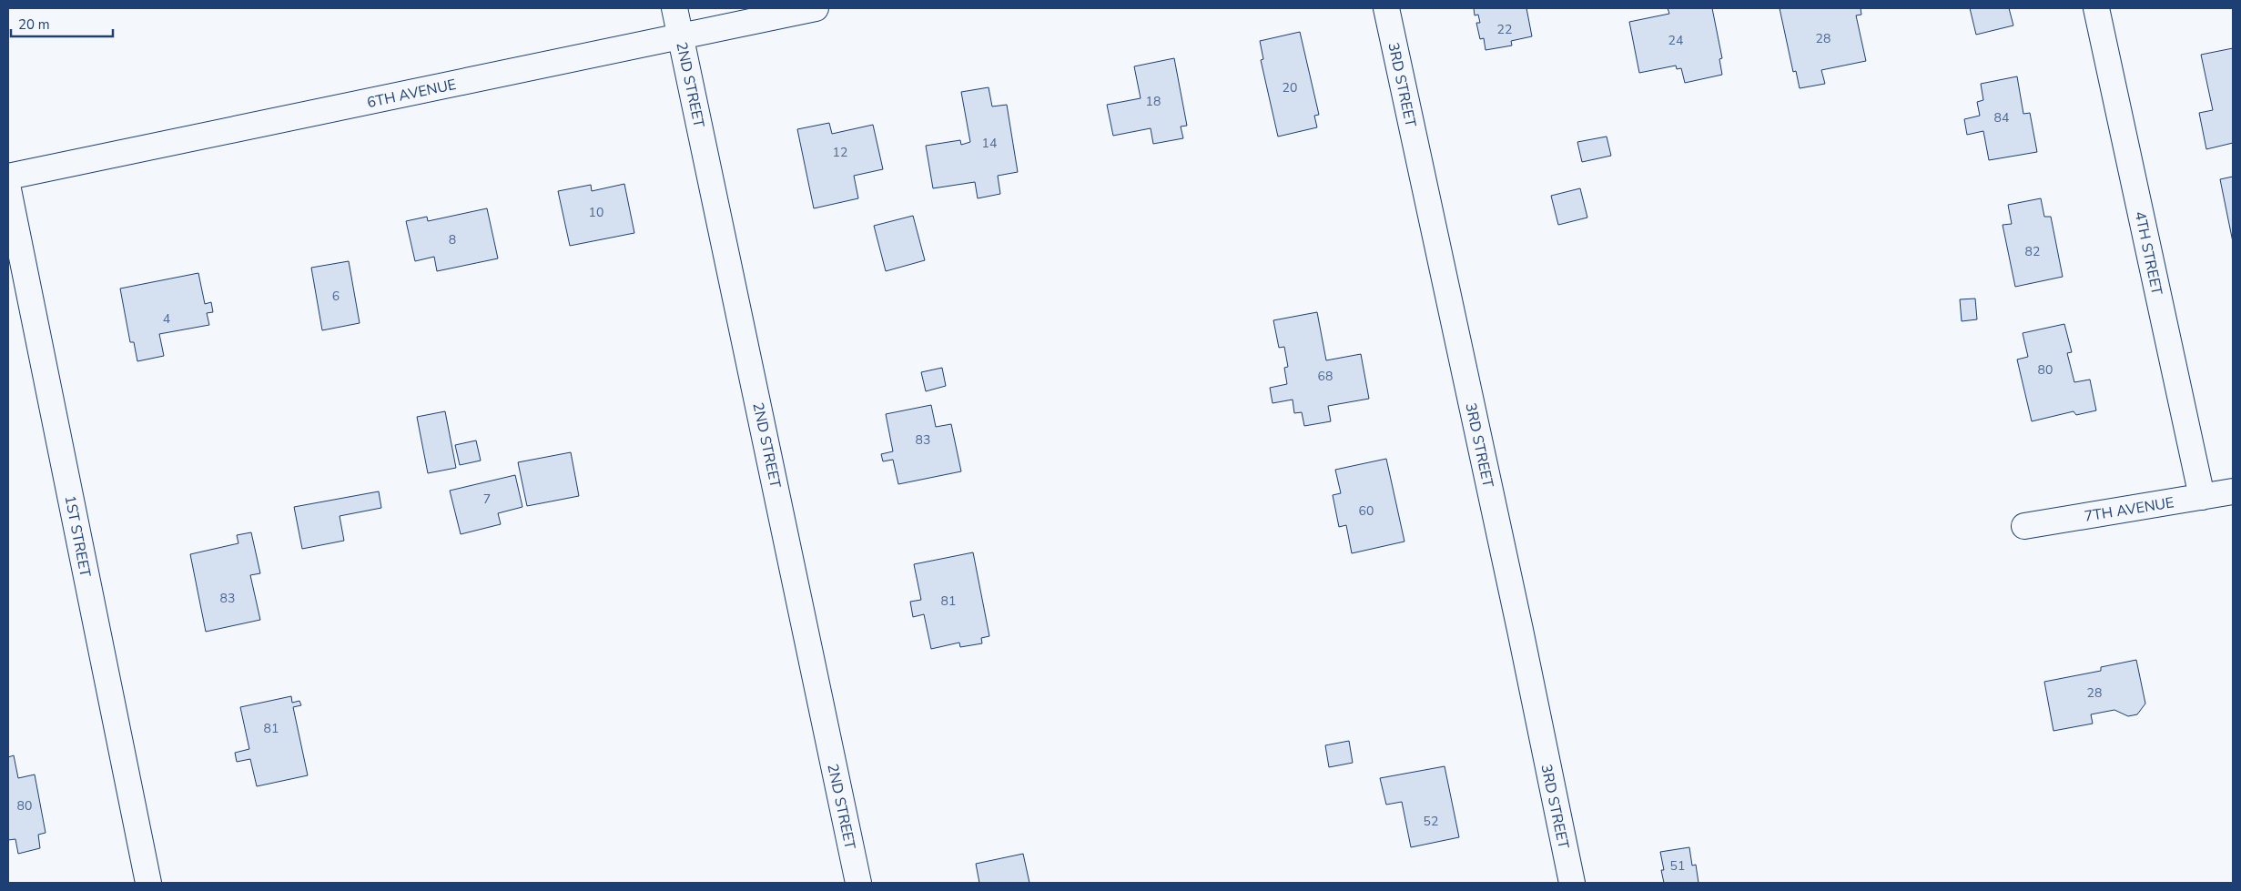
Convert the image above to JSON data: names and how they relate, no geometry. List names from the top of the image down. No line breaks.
{"streets":{"street":["2ND STREET","3RD STREET","6TH AVENUE","4TH STREET","7TH AVENUE","1ST STREET"]},"crossings":[["2ND STREET","6TH AVENUE"],["4TH STREET","7TH AVENUE"]],"house_numbers":["22","28","24","20","18","84","14","12","10","8","82","6","4","80","68","83","7","60","83","81","28","81","80","52","51"],"scale_bar":"20 m"}
